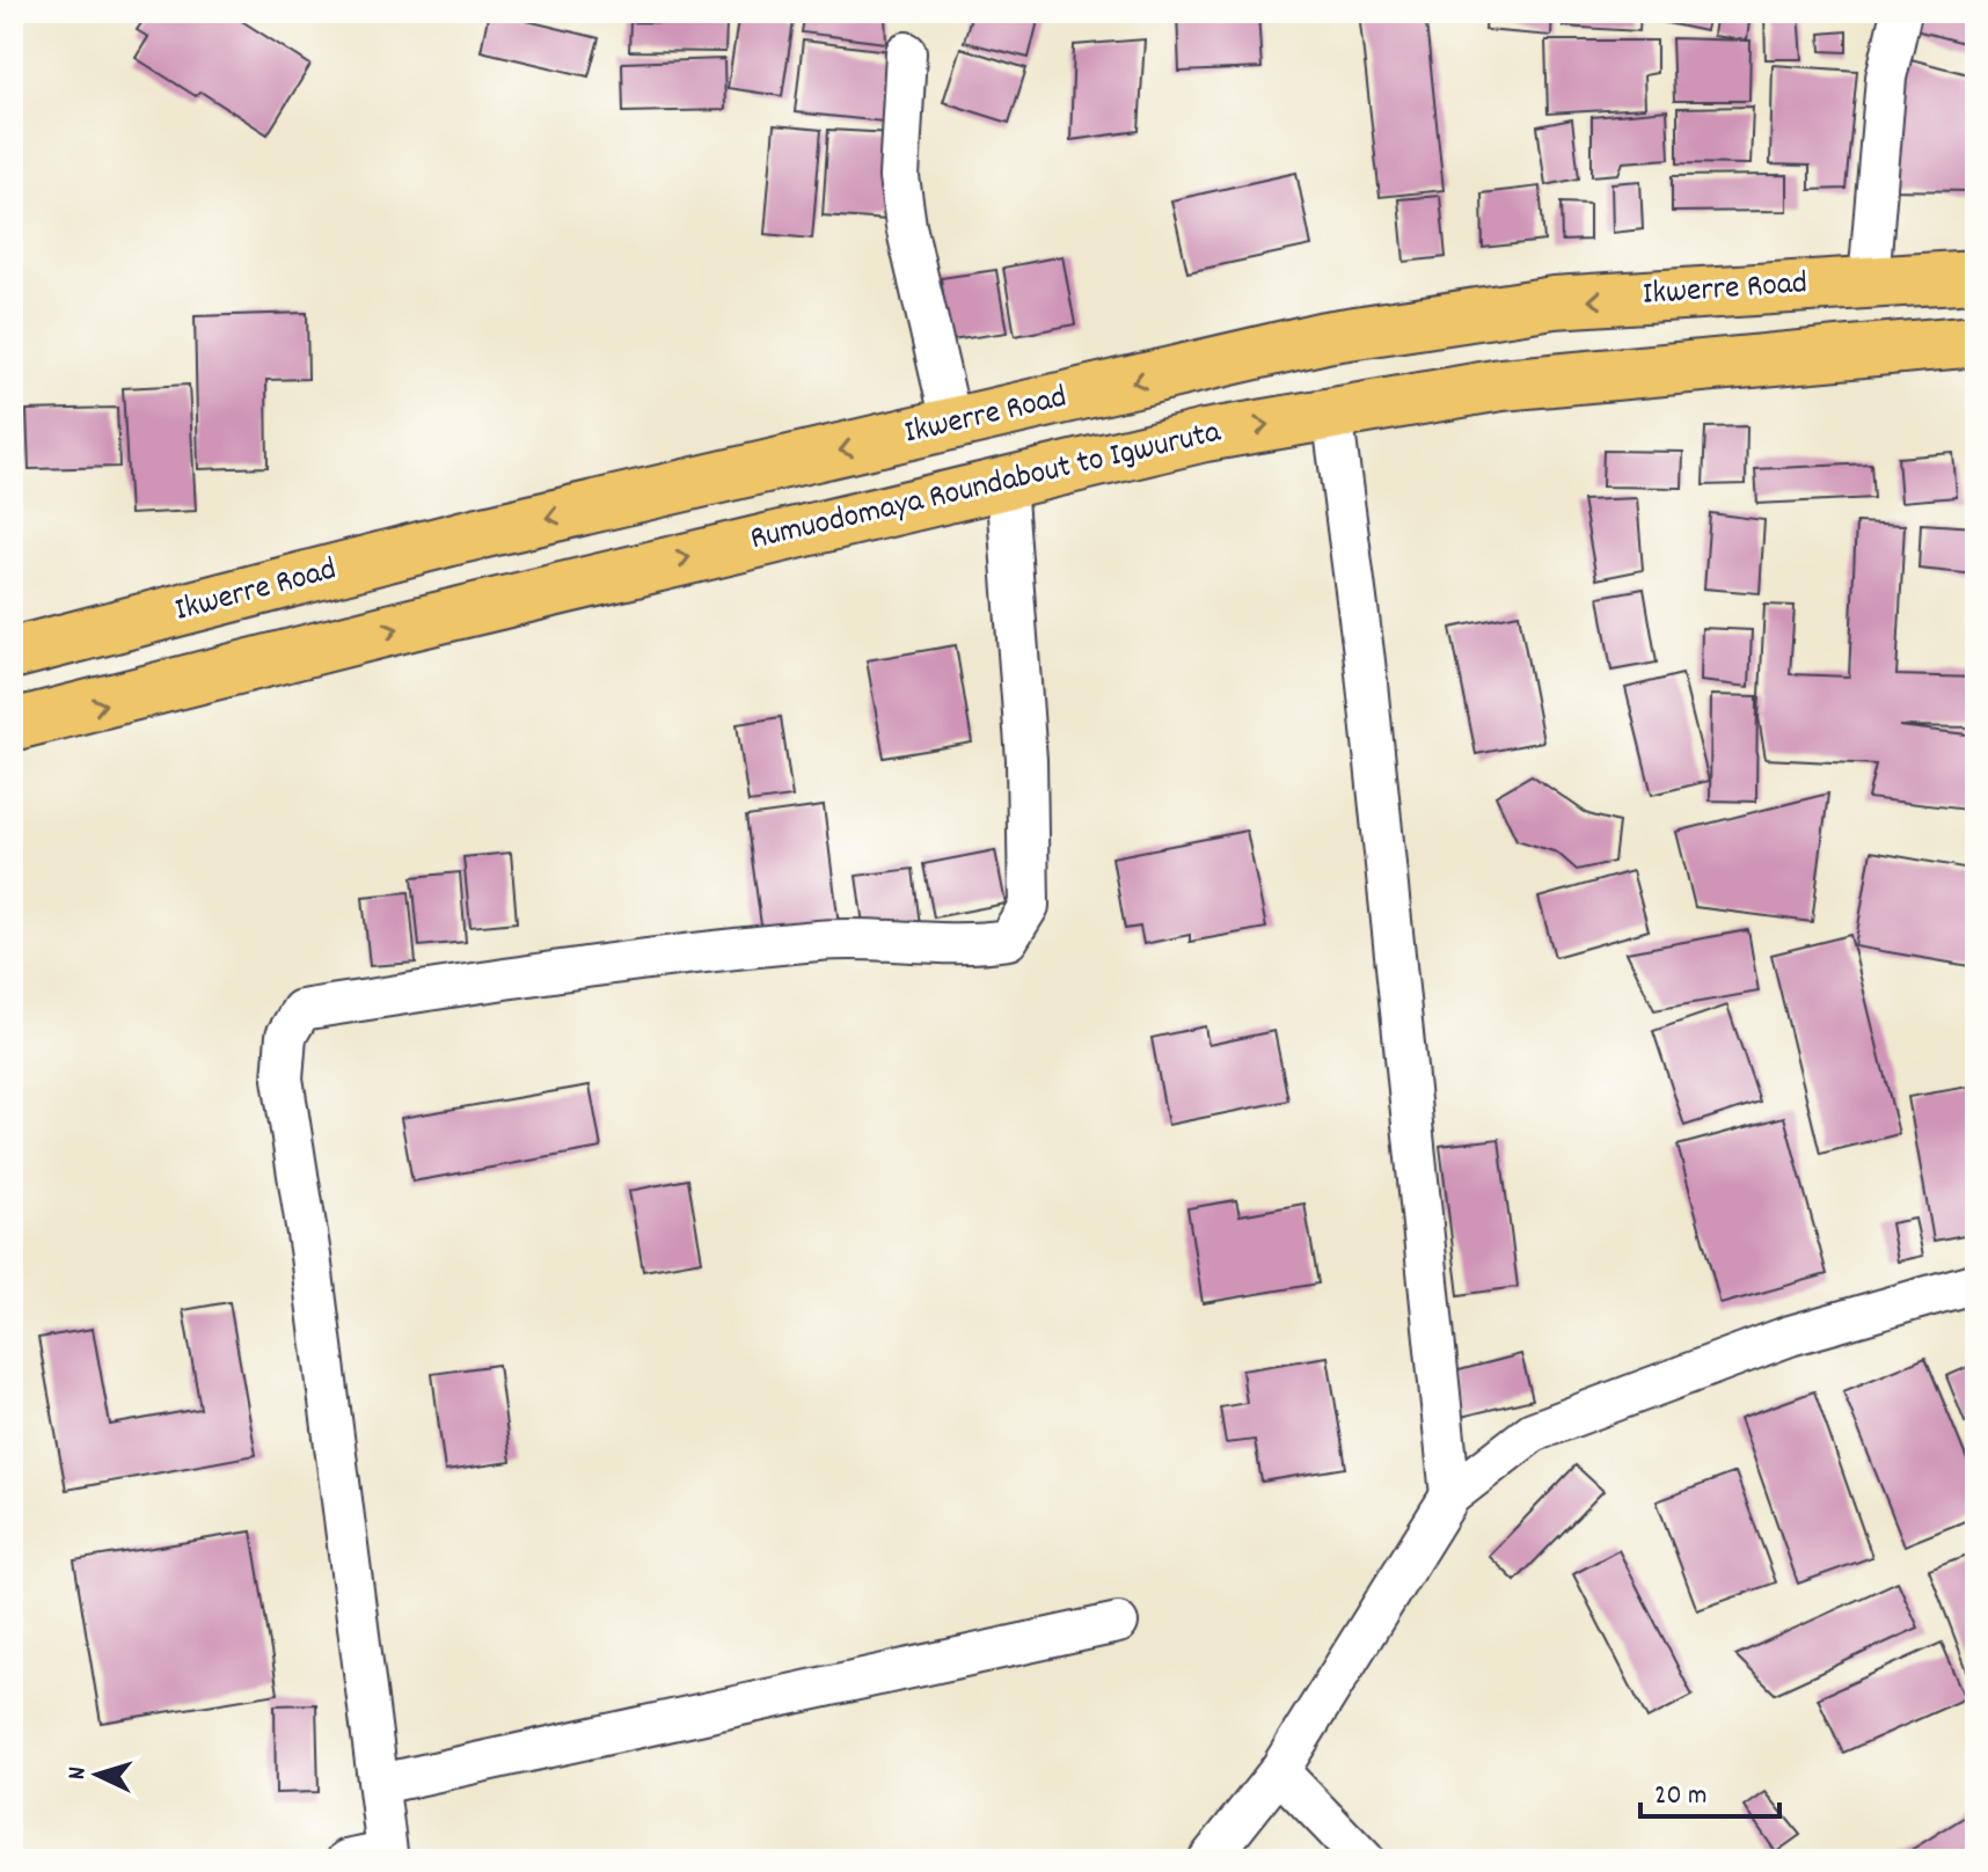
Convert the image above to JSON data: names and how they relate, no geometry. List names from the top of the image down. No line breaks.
{"streets":{"main road":["Ikwerre Road","Rumuodomaya Roundabout to Igwuruta"]},"one_way":["Ikwerre Road","Rumuodomaya Roundabout to Igwuruta"],"scale_bar":"20 m","north":"left"}
